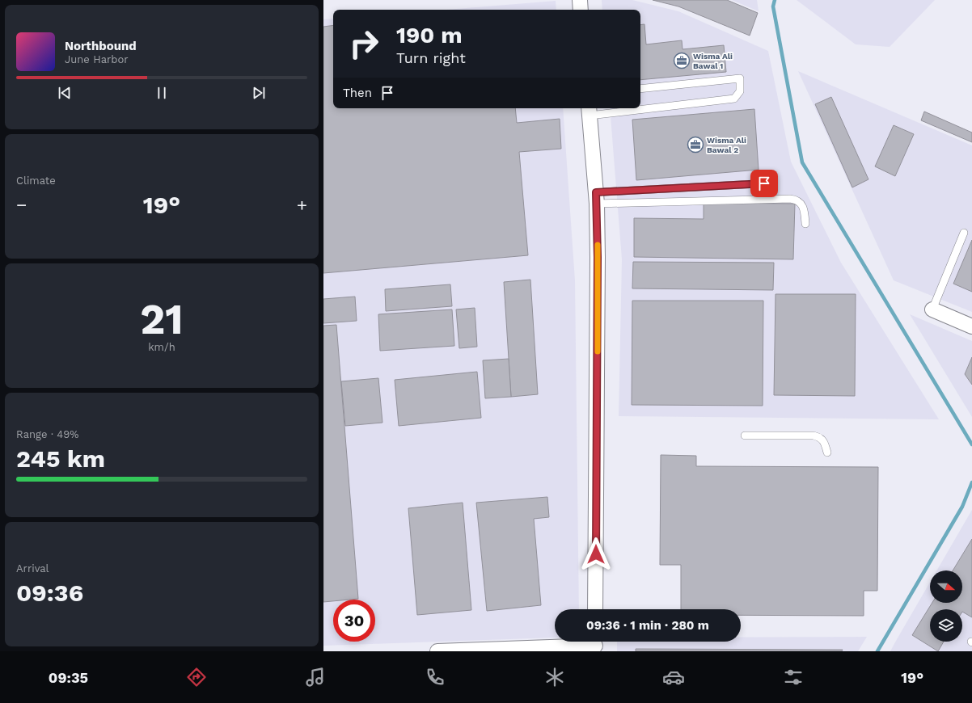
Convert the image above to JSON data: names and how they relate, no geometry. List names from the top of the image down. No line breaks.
{"places":{"office":["Wisma Ali Bawal 1","Wisma Ali Bawal 2"]},"north":"right","page":{"turn":["190 m","Turn right"],"song":["Northbound","June Harbor"],"then":"Then","tile":["Climate",["21","km/h"],["Range · 49%","245 km"],["Arrival","09:36"]],"heat":["−","19°","+"],"limit":"30","trip":"09:36 · 1 min · 280 m","tabs":["09:35","19°"]}}
